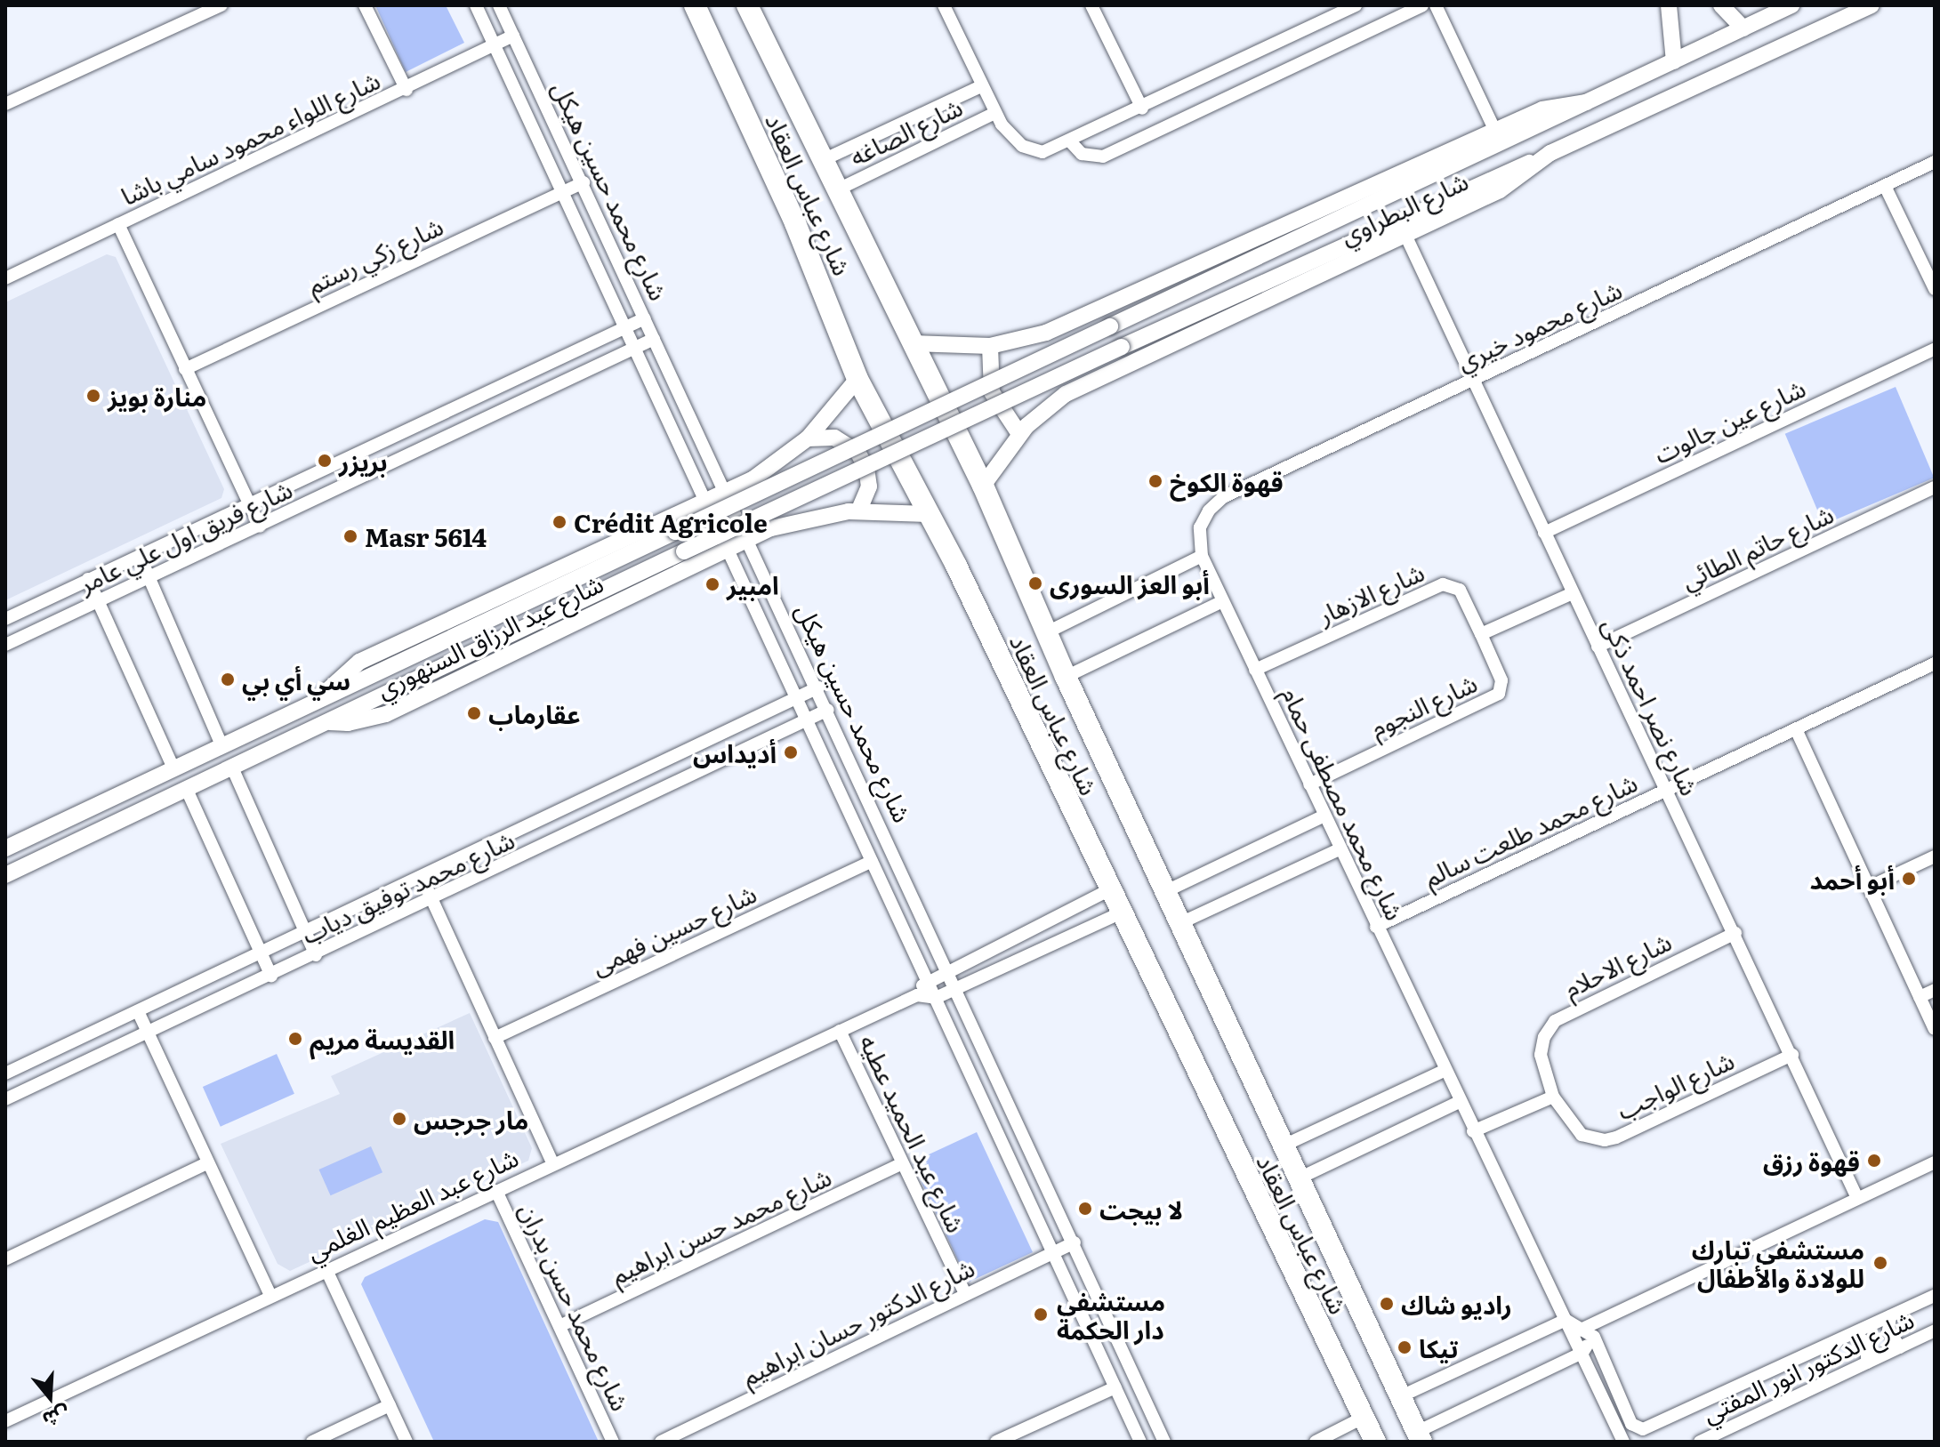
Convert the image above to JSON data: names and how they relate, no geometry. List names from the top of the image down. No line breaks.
{"streets":{"main road":["شارع عباس العقاد"],"street":["شارع الصاغه","شارع اللواء محمود سامي باشا","شارع محمد حسين هيكل","شارع البطراوي","شارع زكي رستم","شارع محمود خيري","شارع عين جالوت","شارع فريق اول علي عامر","شارع حاتم الطائي","شارع الازهار","شارع عبد الرزاق السنهوري","شارع النجوم","شارع نصر احمد ذكى","شارع محمد مصطفى حمام","شارع محمد طلعت سالم","شارع محمد توفيق دياب","شارع حسين فهمى","شارع الاحلام","شارع الواجب","شارع عبد الحميد عطيه","شارع عبد العظيم الغلمي","شارع محمد حسن ابراهيم","شارع محمد حسن بدران","شارع الدكتور حسان ابراهيم","شارع الدكتور انور المفتي"]},"crossings":[["شارع الصاغه","شارع عباس العقاد"],["شارع اللواء محمود سامي باشا","شارع محمد حسين هيكل"],["شارع محمد حسين هيكل","شارع زكي رستم"],["شارع محمد حسين هيكل","شارع فريق اول علي عامر"],["شارع محمد حسين هيكل","شارع عبد الرزاق السنهوري"],["شارع محمد حسين هيكل","شارع محمد توفيق دياب"],["شارع محمد حسين هيكل","شارع حسين فهمى"],["شارع محمد حسين هيكل","شارع الدكتور حسان ابراهيم"],["شارع عباس العقاد","شارع البطراوي"],["شارع عباس العقاد","شارع عبد الرزاق السنهوري"],["شارع البطراوي","شارع نصر احمد ذكى"],["شارع محمود خيري","شارع نصر احمد ذكى"],["شارع محمود خيري","شارع محمد مصطفى حمام"],["شارع عين جالوت","شارع نصر احمد ذكى"],["شارع حاتم الطائي","شارع نصر احمد ذكى"],["شارع الازهار","شارع النجوم"],["شارع الازهار","شارع محمد مصطفى حمام"],["شارع النجوم","شارع محمد مصطفى حمام"],["شارع نصر احمد ذكى","شارع محمد طلعت سالم"],["شارع نصر احمد ذكى","شارع الاحلام"],["شارع نصر احمد ذكى","شارع الواجب"],["شارع محمد مصطفى حمام","شارع محمد طلعت سالم"],["شارع الاحلام","شارع الواجب"],["شارع عبد الحميد عطيه","شارع عبد العظيم الغلمي"],["شارع عبد الحميد عطيه","شارع محمد حسن ابراهيم"],["شارع عبد الحميد عطيه","شارع الدكتور حسان ابراهيم"],["شارع عبد العظيم الغلمي","شارع محمد حسن بدران"],["شارع محمد حسن ابراهيم","شارع محمد حسن بدران"]],"places":["منارة بويز","بريزر","قهوة الكوخ","Crédit Agricole","Masr 5614","أبو العز السورى","امبير","سي أي بي","عقارماب","أديداس","أبو أحمد","القديسة مريم","مار جرجس","قهوة رزق","لا بيجت","مستشفى تبارك للولادة والأطفال","راديو شاك","مستشفي دار الحكمة","تيكا"],"north":"bottom"}
